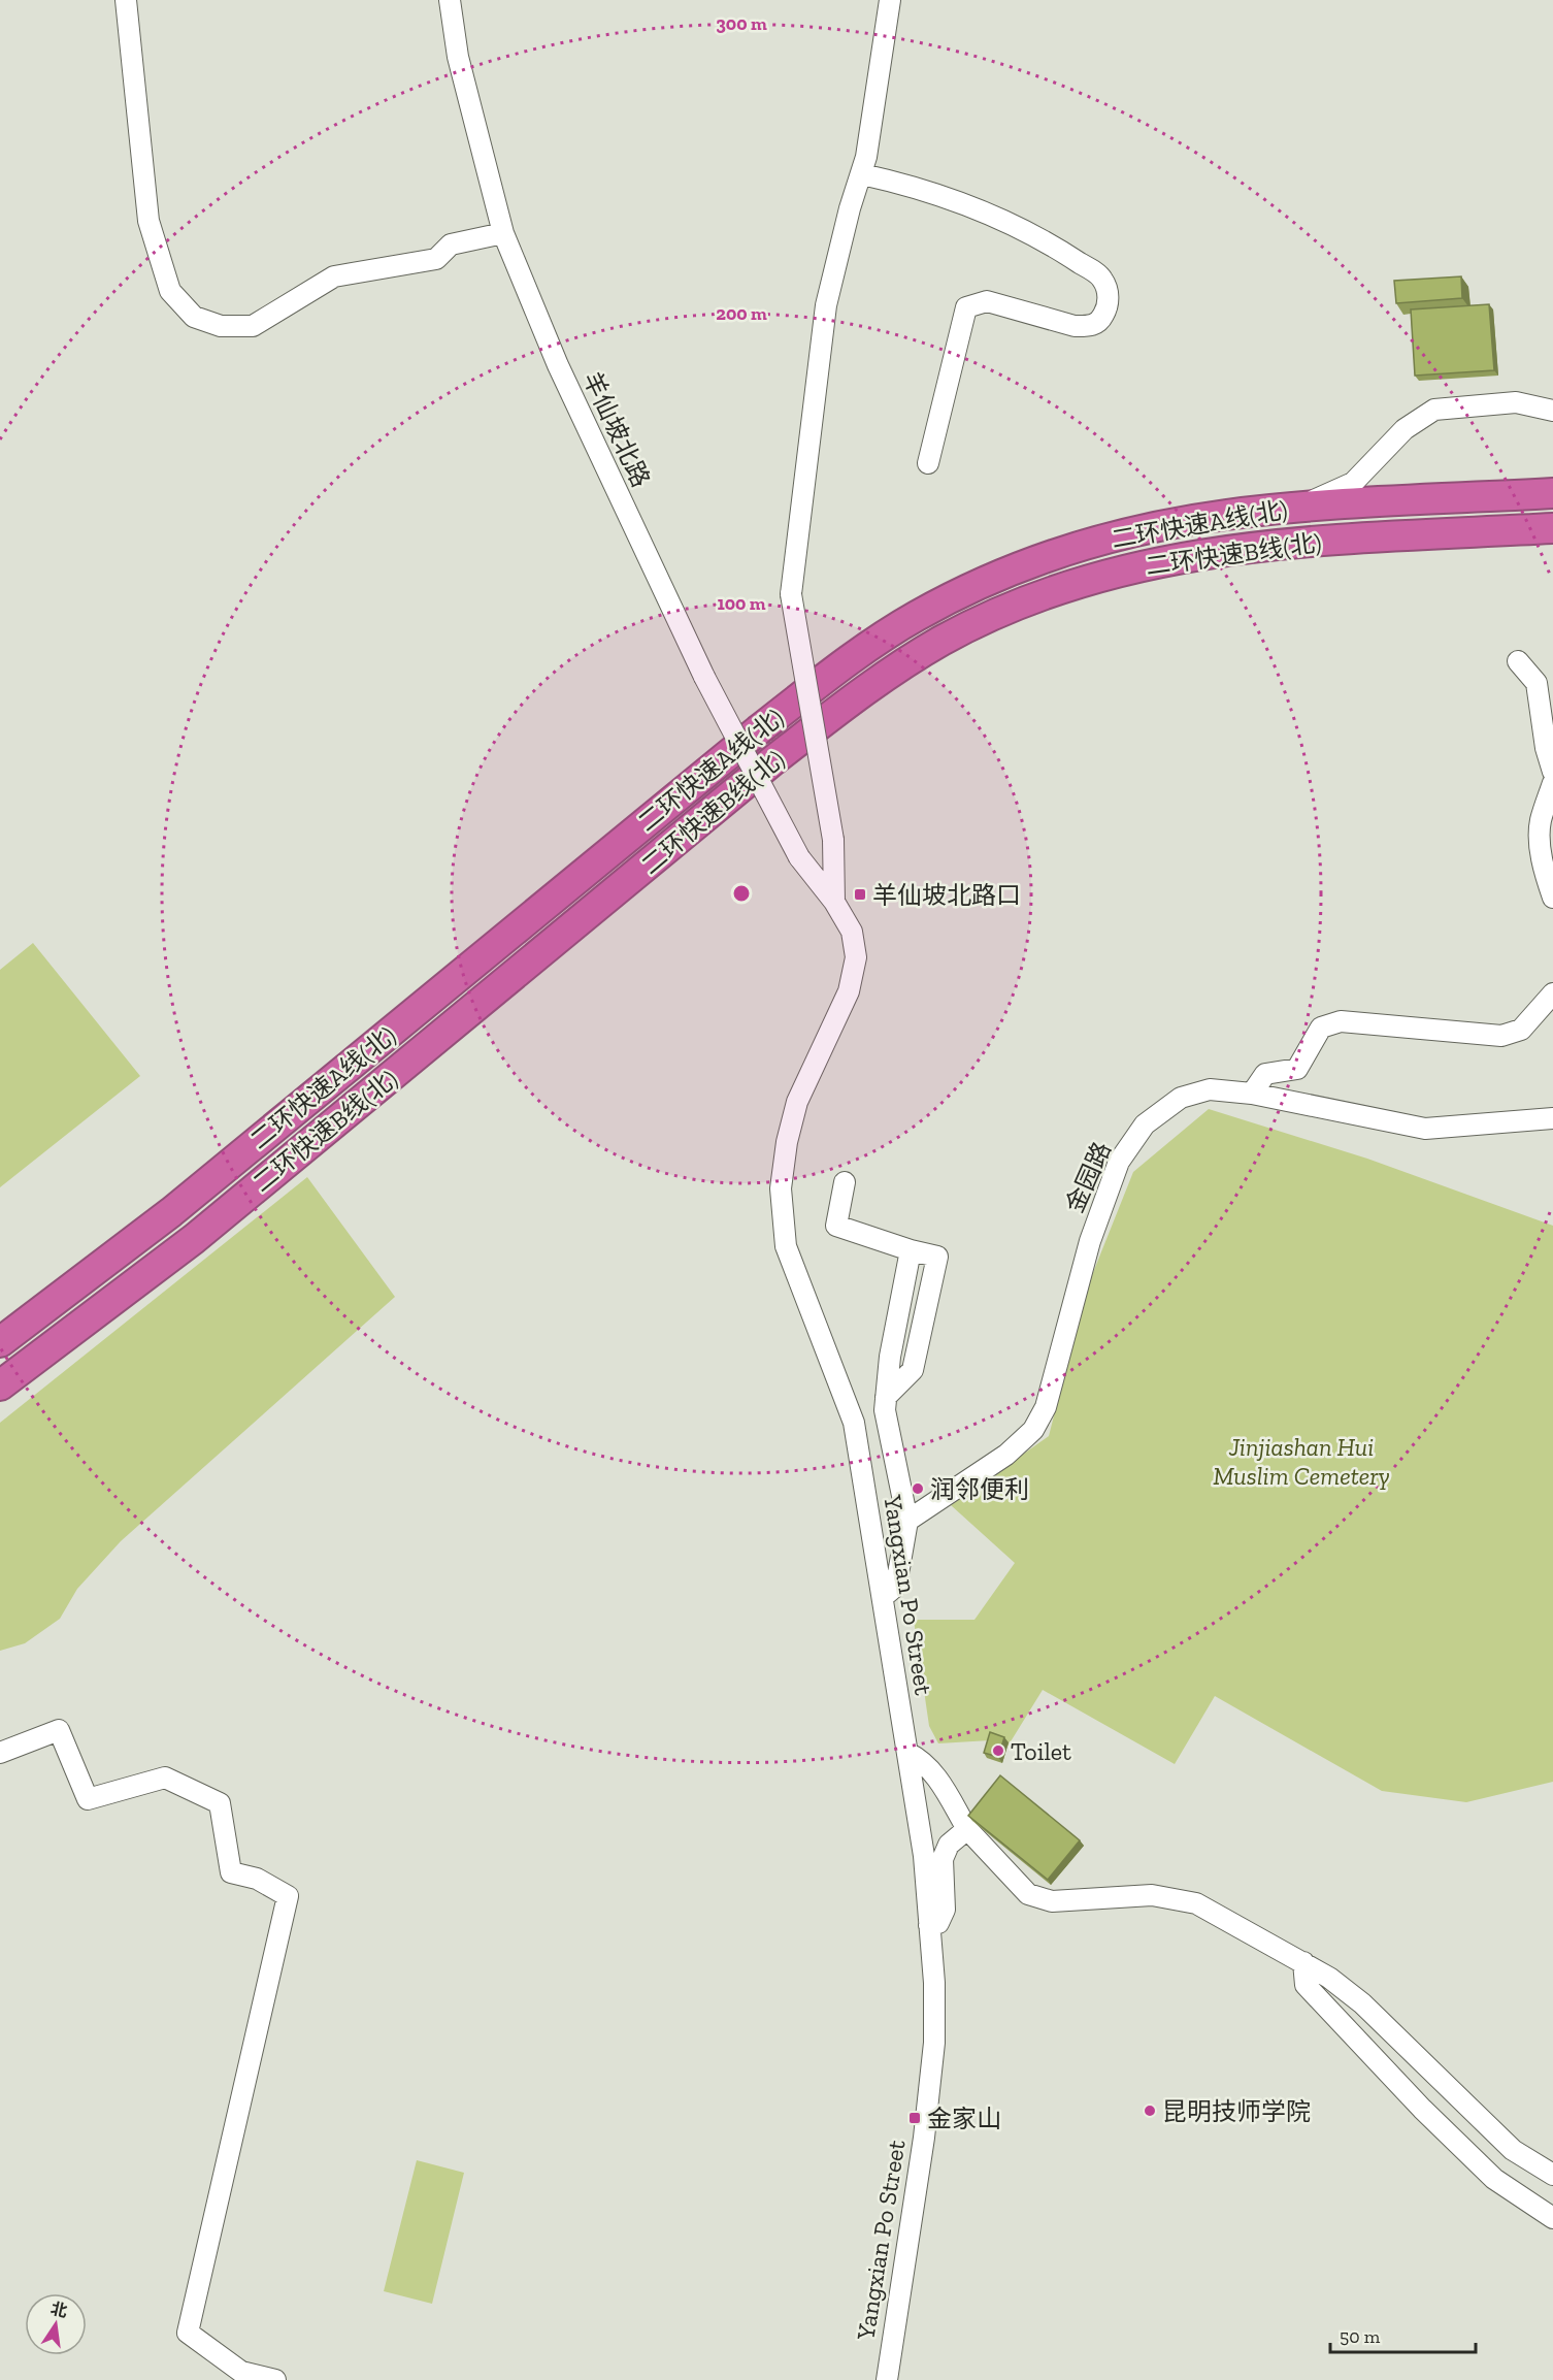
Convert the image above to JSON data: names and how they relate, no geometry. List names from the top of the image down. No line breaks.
{"streets":{"highway":["二环快速A线(北)","二环快速B线(北)"],"street":["羊仙坡北路","金园路","Yangxian Po Street"]},"crossings":[["羊仙坡北路","Yangxian Po Street"]],"parks":["Jinjiashan Hui Muslim Cemetery"],"places":{"transit":["羊仙坡北路口","金家山"],"other":["润邻便利","Toilet","昆明技师学院"]},"scale_bar":"50 m","north":"top","rings":["300 m","200 m","100 m"]}
